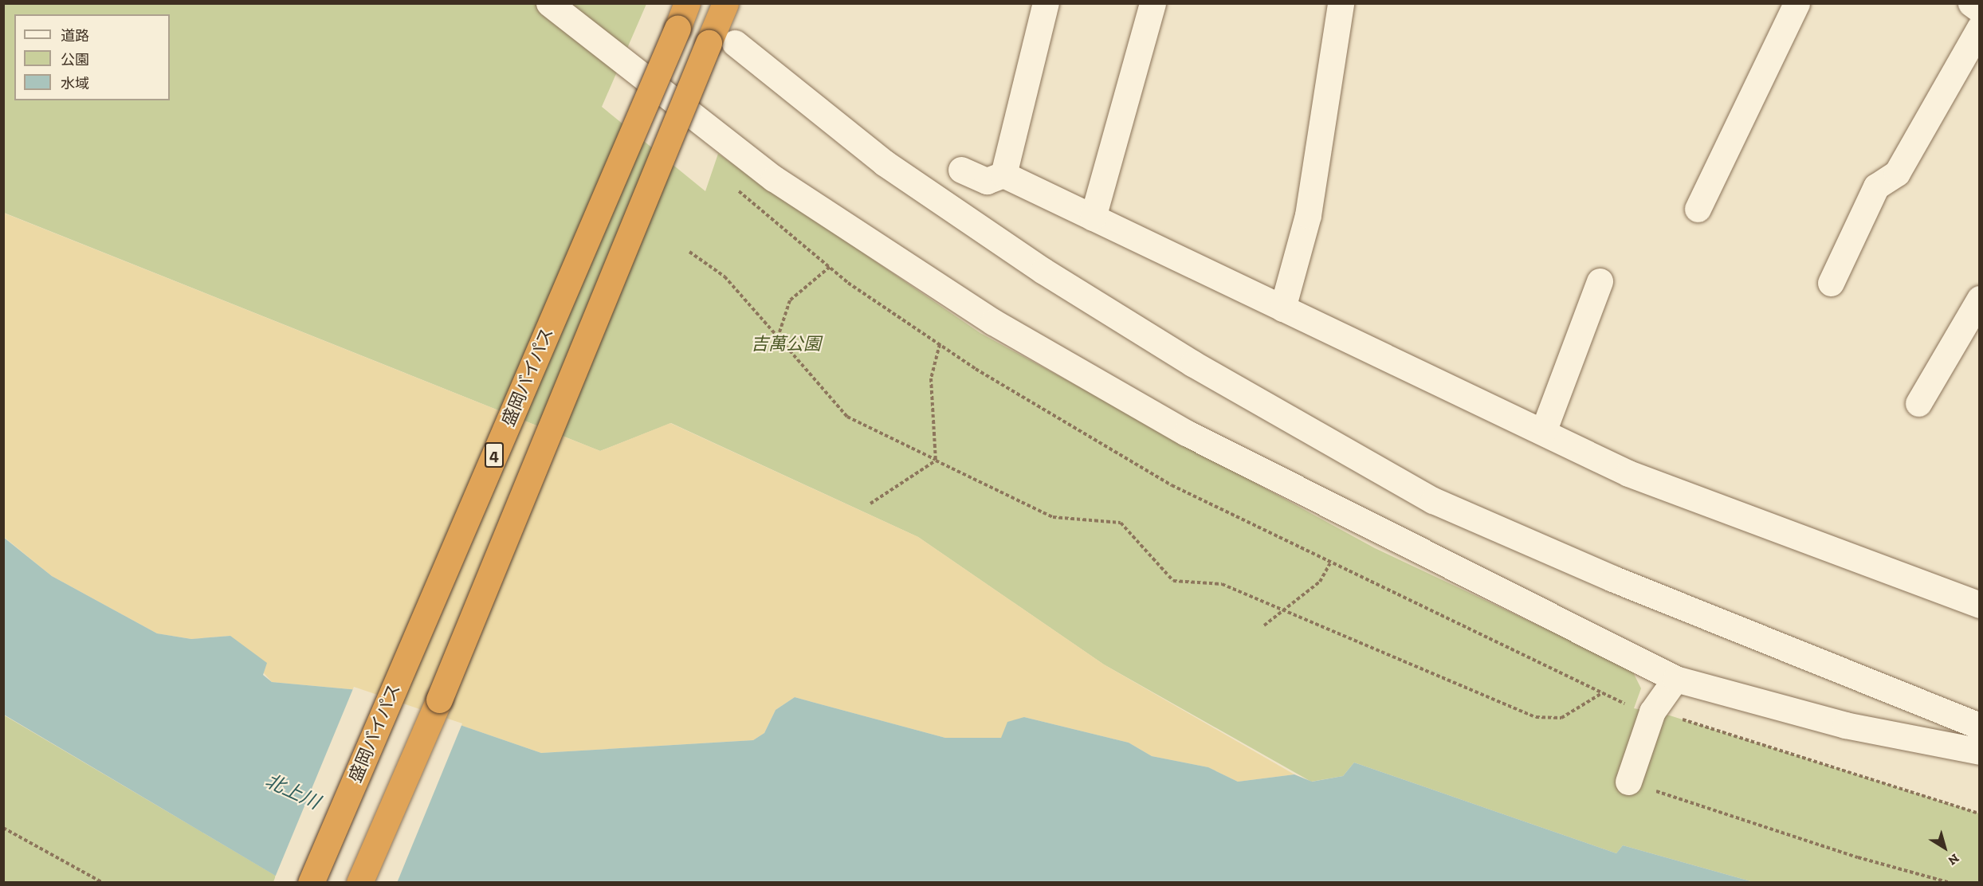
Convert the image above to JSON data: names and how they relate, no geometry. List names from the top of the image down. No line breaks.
{"streets":{"highway":["盛岡バイパス","4"]},"water":["北上川"],"parks":["吉萬公園"],"legend":["道路","公園","水域"],"north":"bottom right"}
